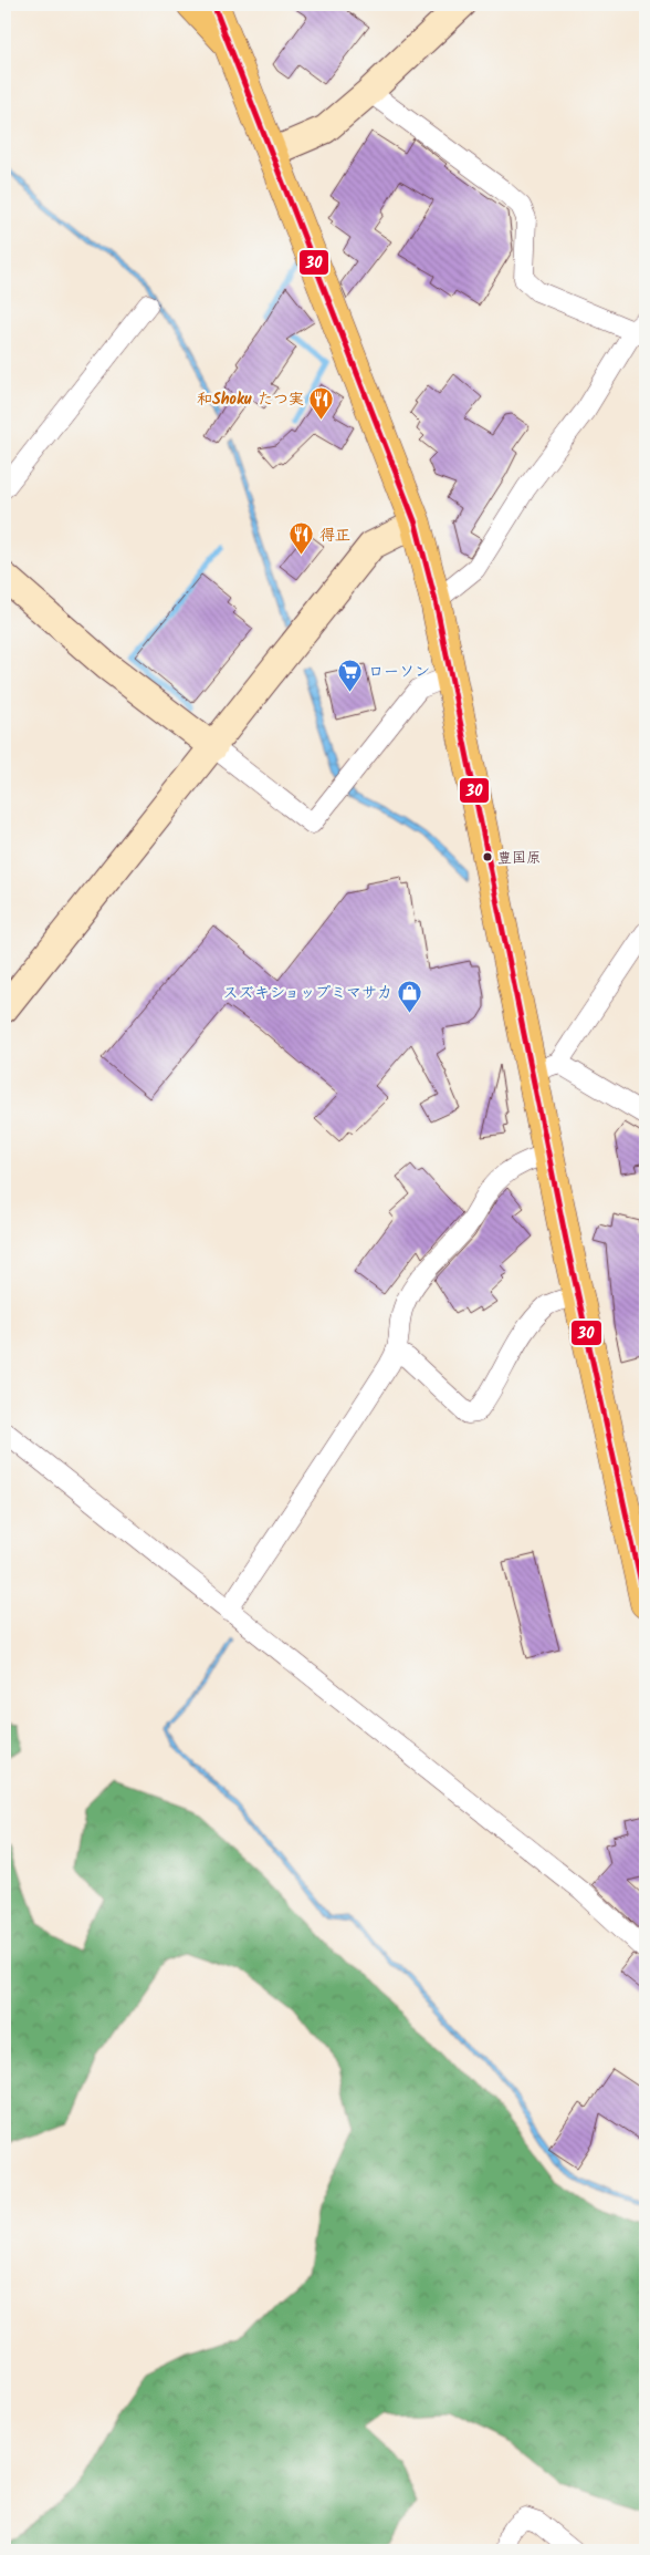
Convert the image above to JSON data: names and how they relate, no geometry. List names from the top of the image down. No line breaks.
{"places":{"restaurant":["和Shoku たつ実","得正"],"supermarket":["ローソン"],"other":["豊国原"],"shop":["スズキショップミマサカ"]},"lines":["transit line 30"]}
